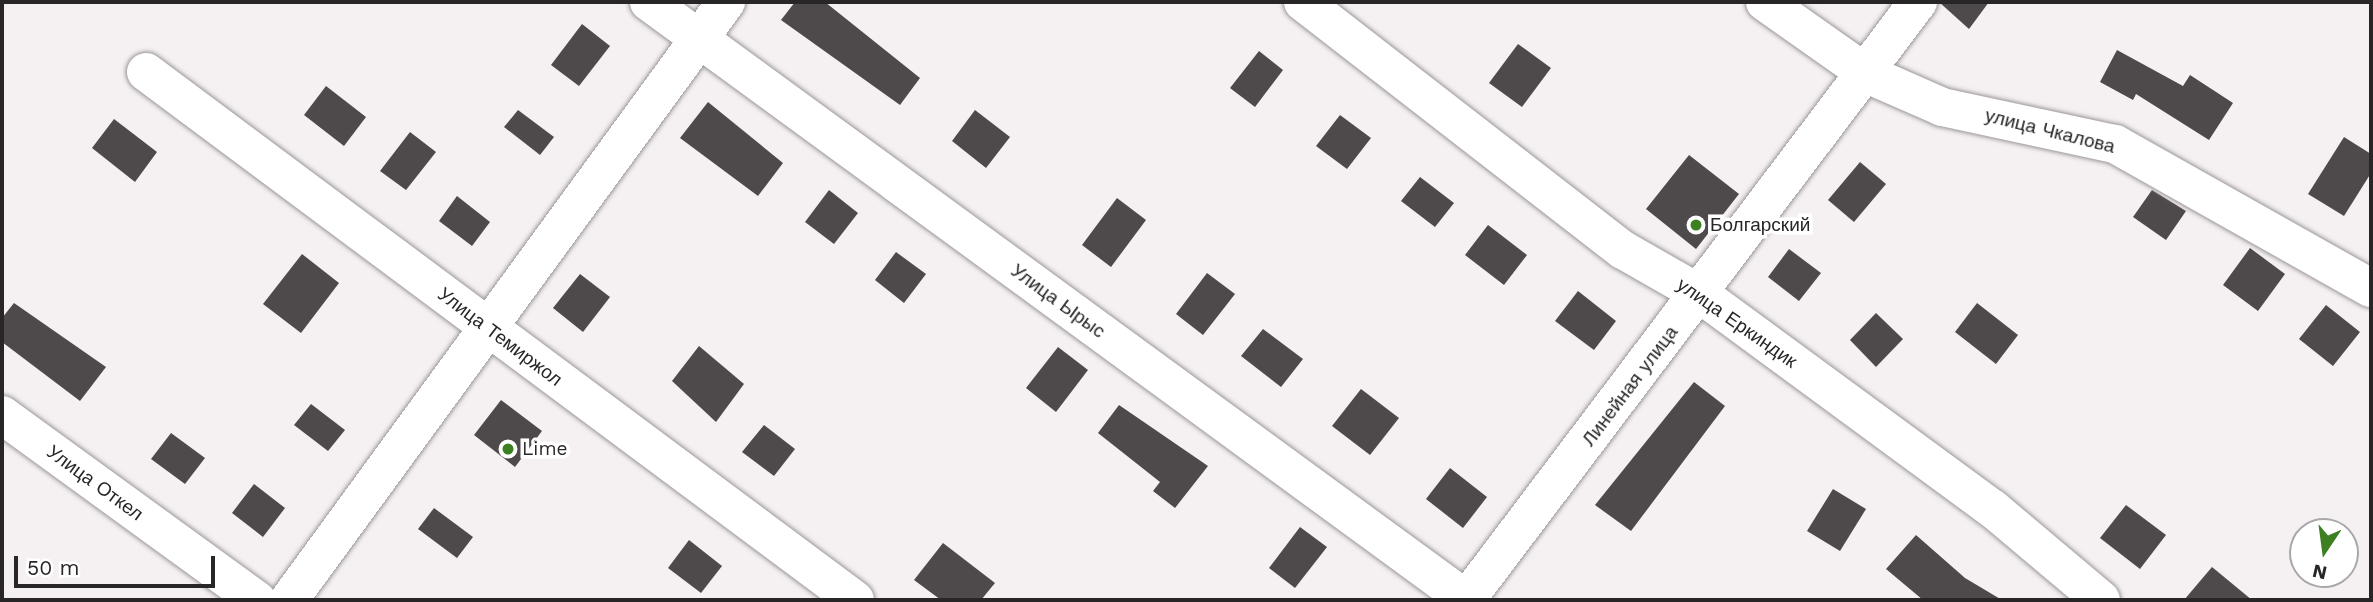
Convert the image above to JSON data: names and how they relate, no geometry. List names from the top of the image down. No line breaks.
{"streets":{"street":["улица Чкалова","Улица Ырыс","улица Еркиндик","Улица Темиржол","Линейная улица","Улица Откел"]},"crossings":[["улица Чкалова","Линейная улица"],["Улица Ырыс","Линейная улица"],["улица Еркиндик","Линейная улица"]],"places":["Болгарский","Lime"],"scale_bar":"50 m","north":"bottom"}
